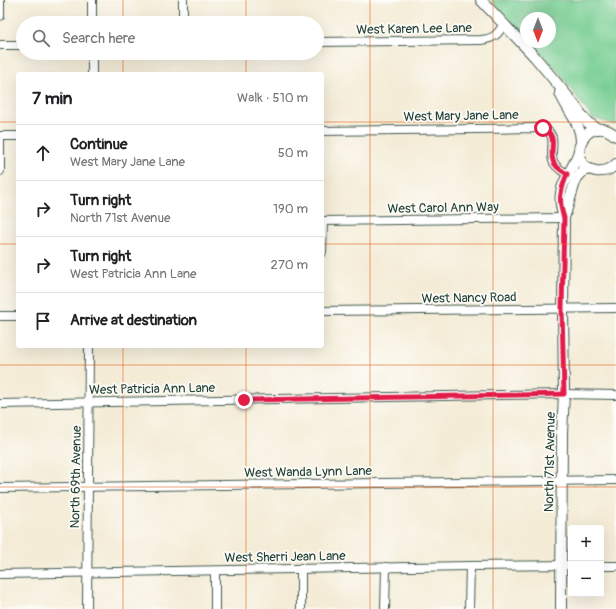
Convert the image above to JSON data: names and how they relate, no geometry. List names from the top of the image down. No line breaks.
{"streets":{"street":["West Karen Lee Lane","West Mary Jane Lane","West Carol Ann Way","West Nancy Road","West Patricia Ann Lane","North 71st Avenue","West Wanda Lynn Lane","North 69th Avenue","West Sherri Jean Lane"]},"crossings":[["West Mary Jane Lane","North 71st Avenue"],["West Carol Ann Way","North 71st Avenue"],["West Nancy Road","North 71st Avenue"],["West Patricia Ann Lane","North 71st Avenue"],["West Patricia Ann Lane","North 69th Avenue"],["North 71st Avenue","West Wanda Lynn Lane"],["North 71st Avenue","West Sherri Jean Lane"],["West Wanda Lynn Lane","North 69th Avenue"],["North 69th Avenue","West Sherri Jean Lane"]],"north":"bottom","page":{"search":"Search here","heading":["7 min","Walk · 510 m"],"list":[["Continue","West Mary Jane Lane","50 m"],["Turn right","North 71st Avenue","190 m"],["Turn right","West Patricia Ann Lane","270 m"],"Arrive at destination"],"map_buttons":["+","−"]}}
